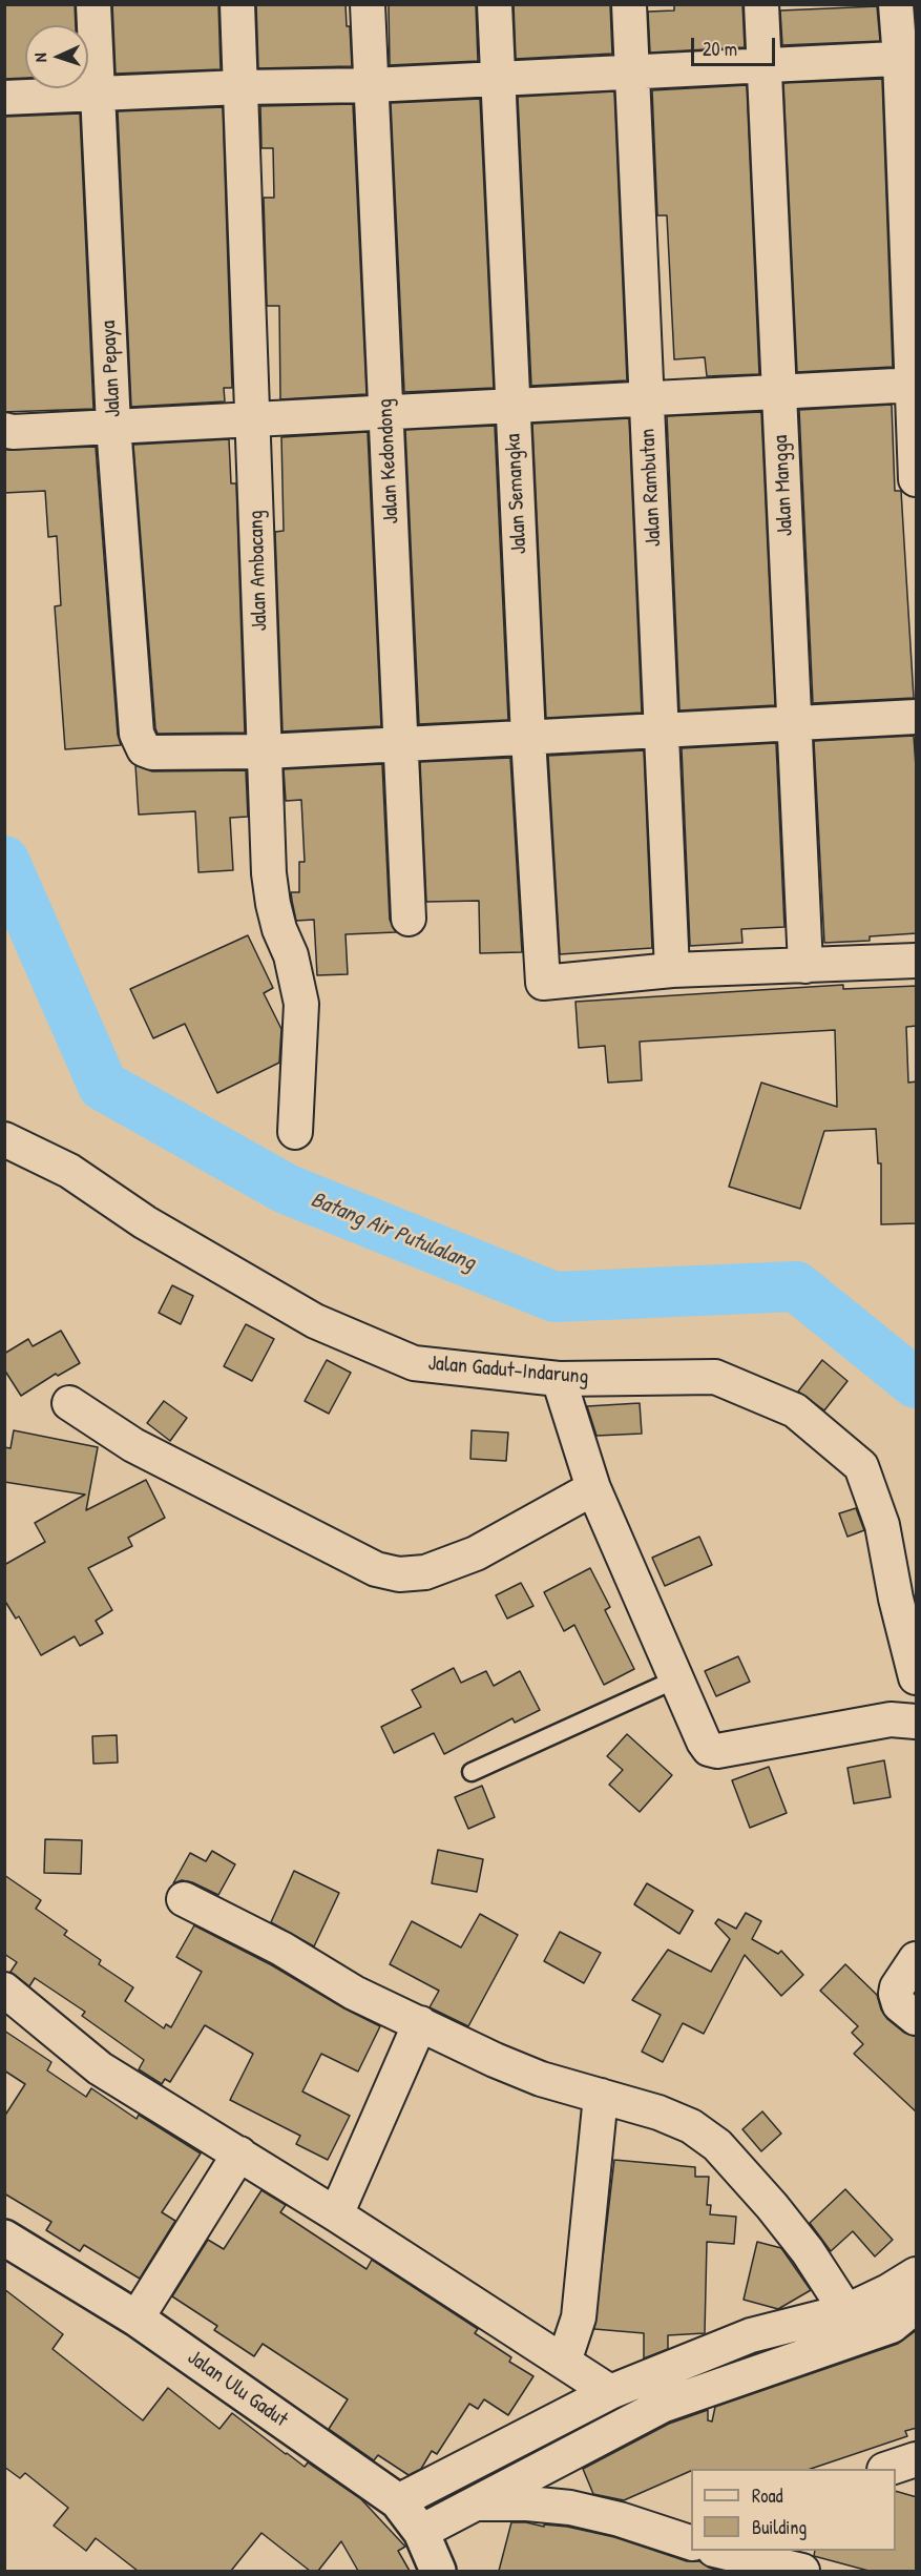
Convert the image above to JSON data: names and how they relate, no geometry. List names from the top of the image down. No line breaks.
{"streets":{"street":["Jalan Pepaya","Jalan Kedondong","Jalan Mangga","Jalan Rambutan","Jalan Semangka","Jalan Ambacang","Jalan Gadut-Indarung","Jalan Ulu Gadut"]},"crossings":[["Jalan Pepaya","Jalan Ambacang"],["Jalan Rambutan","Jalan Semangka"]],"water":["Batang Air Putulalang"],"legend":["Road","Building"],"scale_bar":"20 m","north":"left"}
